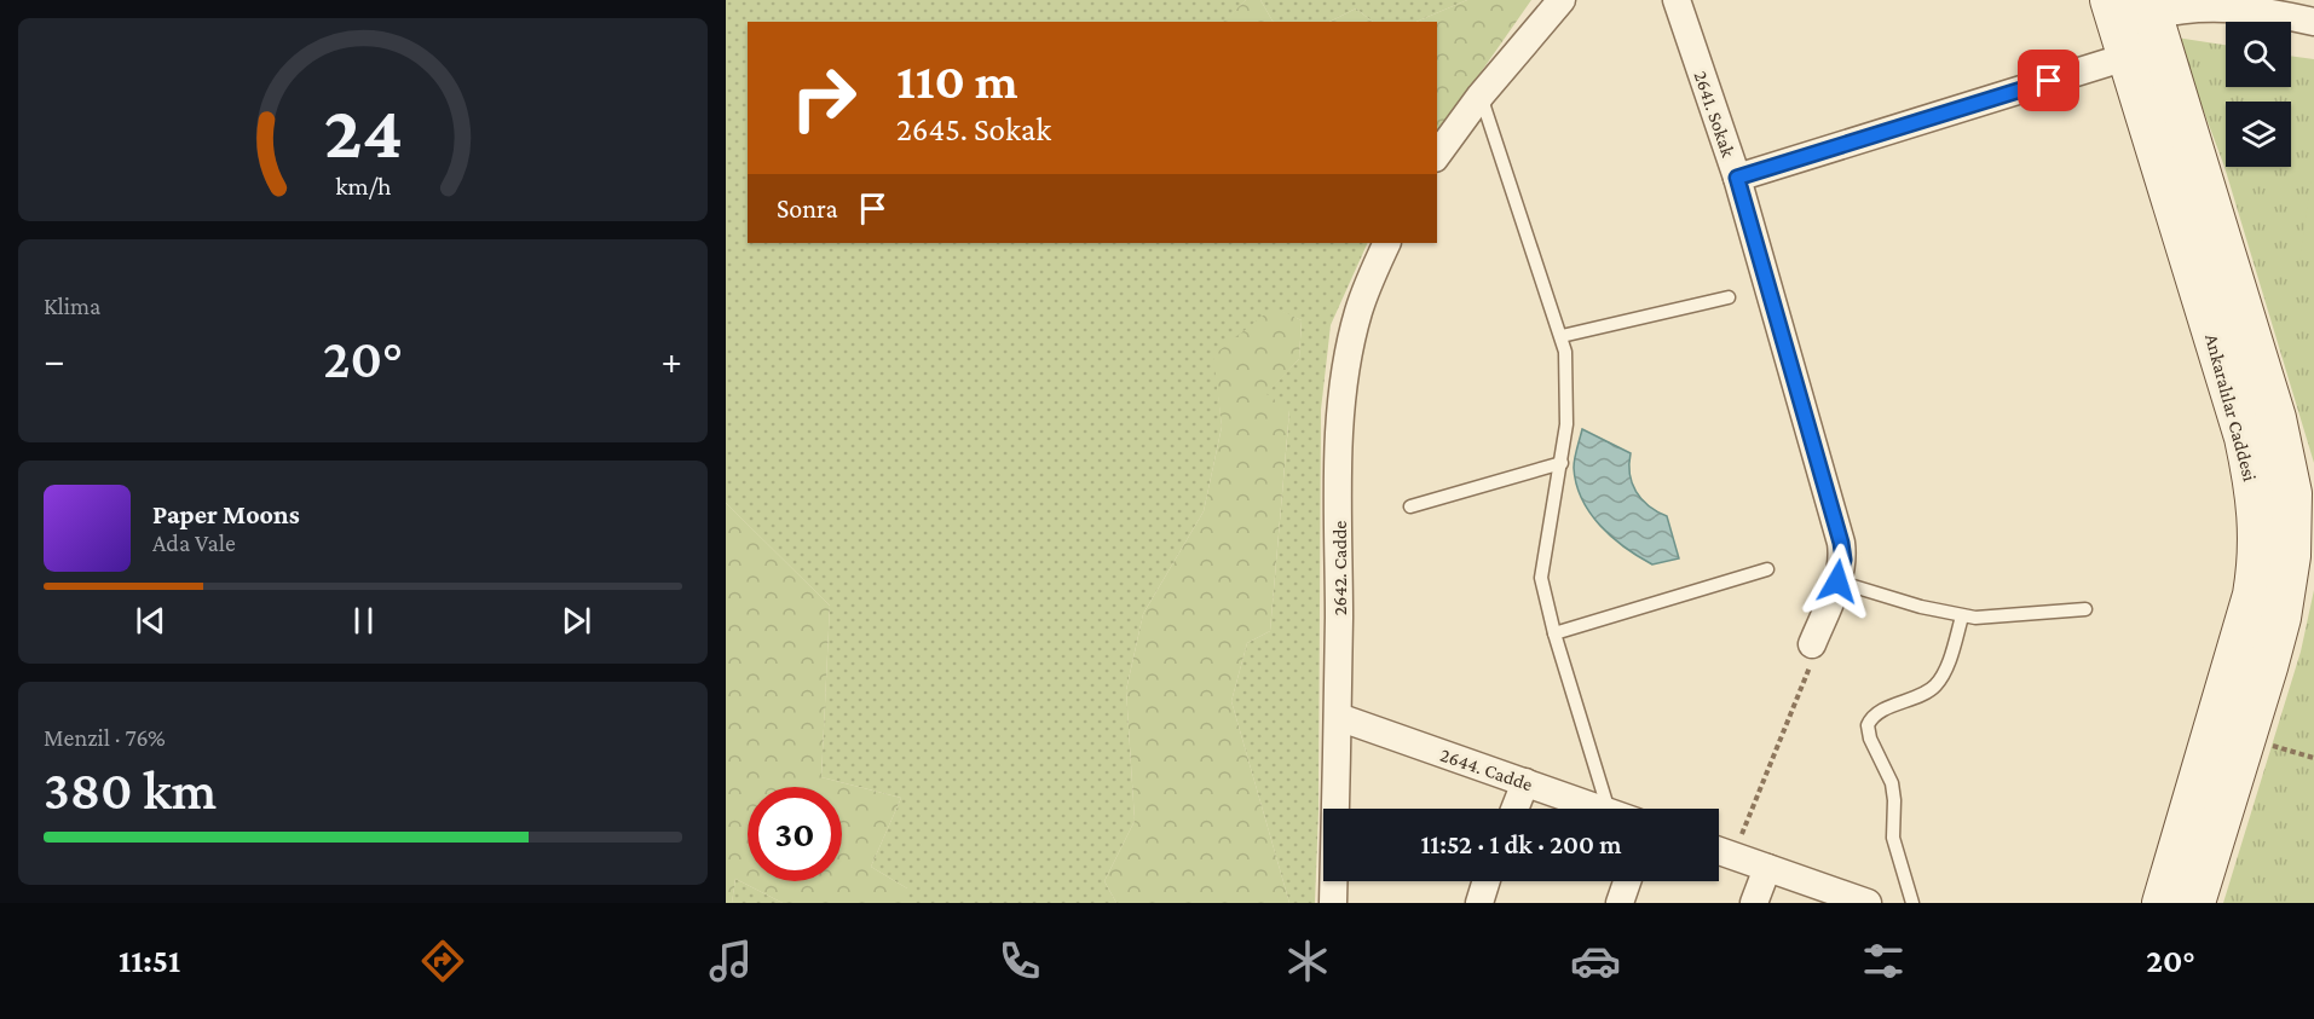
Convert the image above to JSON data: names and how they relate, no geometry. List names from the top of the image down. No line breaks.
{"streets":{"main road":["Ankaralılar Caddesi"],"street":["2641. Sokak","2642. Cadde","2644. Cadde"]},"crossings":[["2642. Cadde","2644. Cadde"]],"page":{"turn":["110 m","2645. Sokak"],"then":"Sonra","tile":["Klima",["Menzil · 76%","380 km"]],"heat":["−","20°","+"],"song":["Paper Moons","Ada Vale"],"limit":"30","trip":"11:52 · 1 dk · 200 m","tabs":["11:51","20°"],"gauge":["24","km/h"]}}
